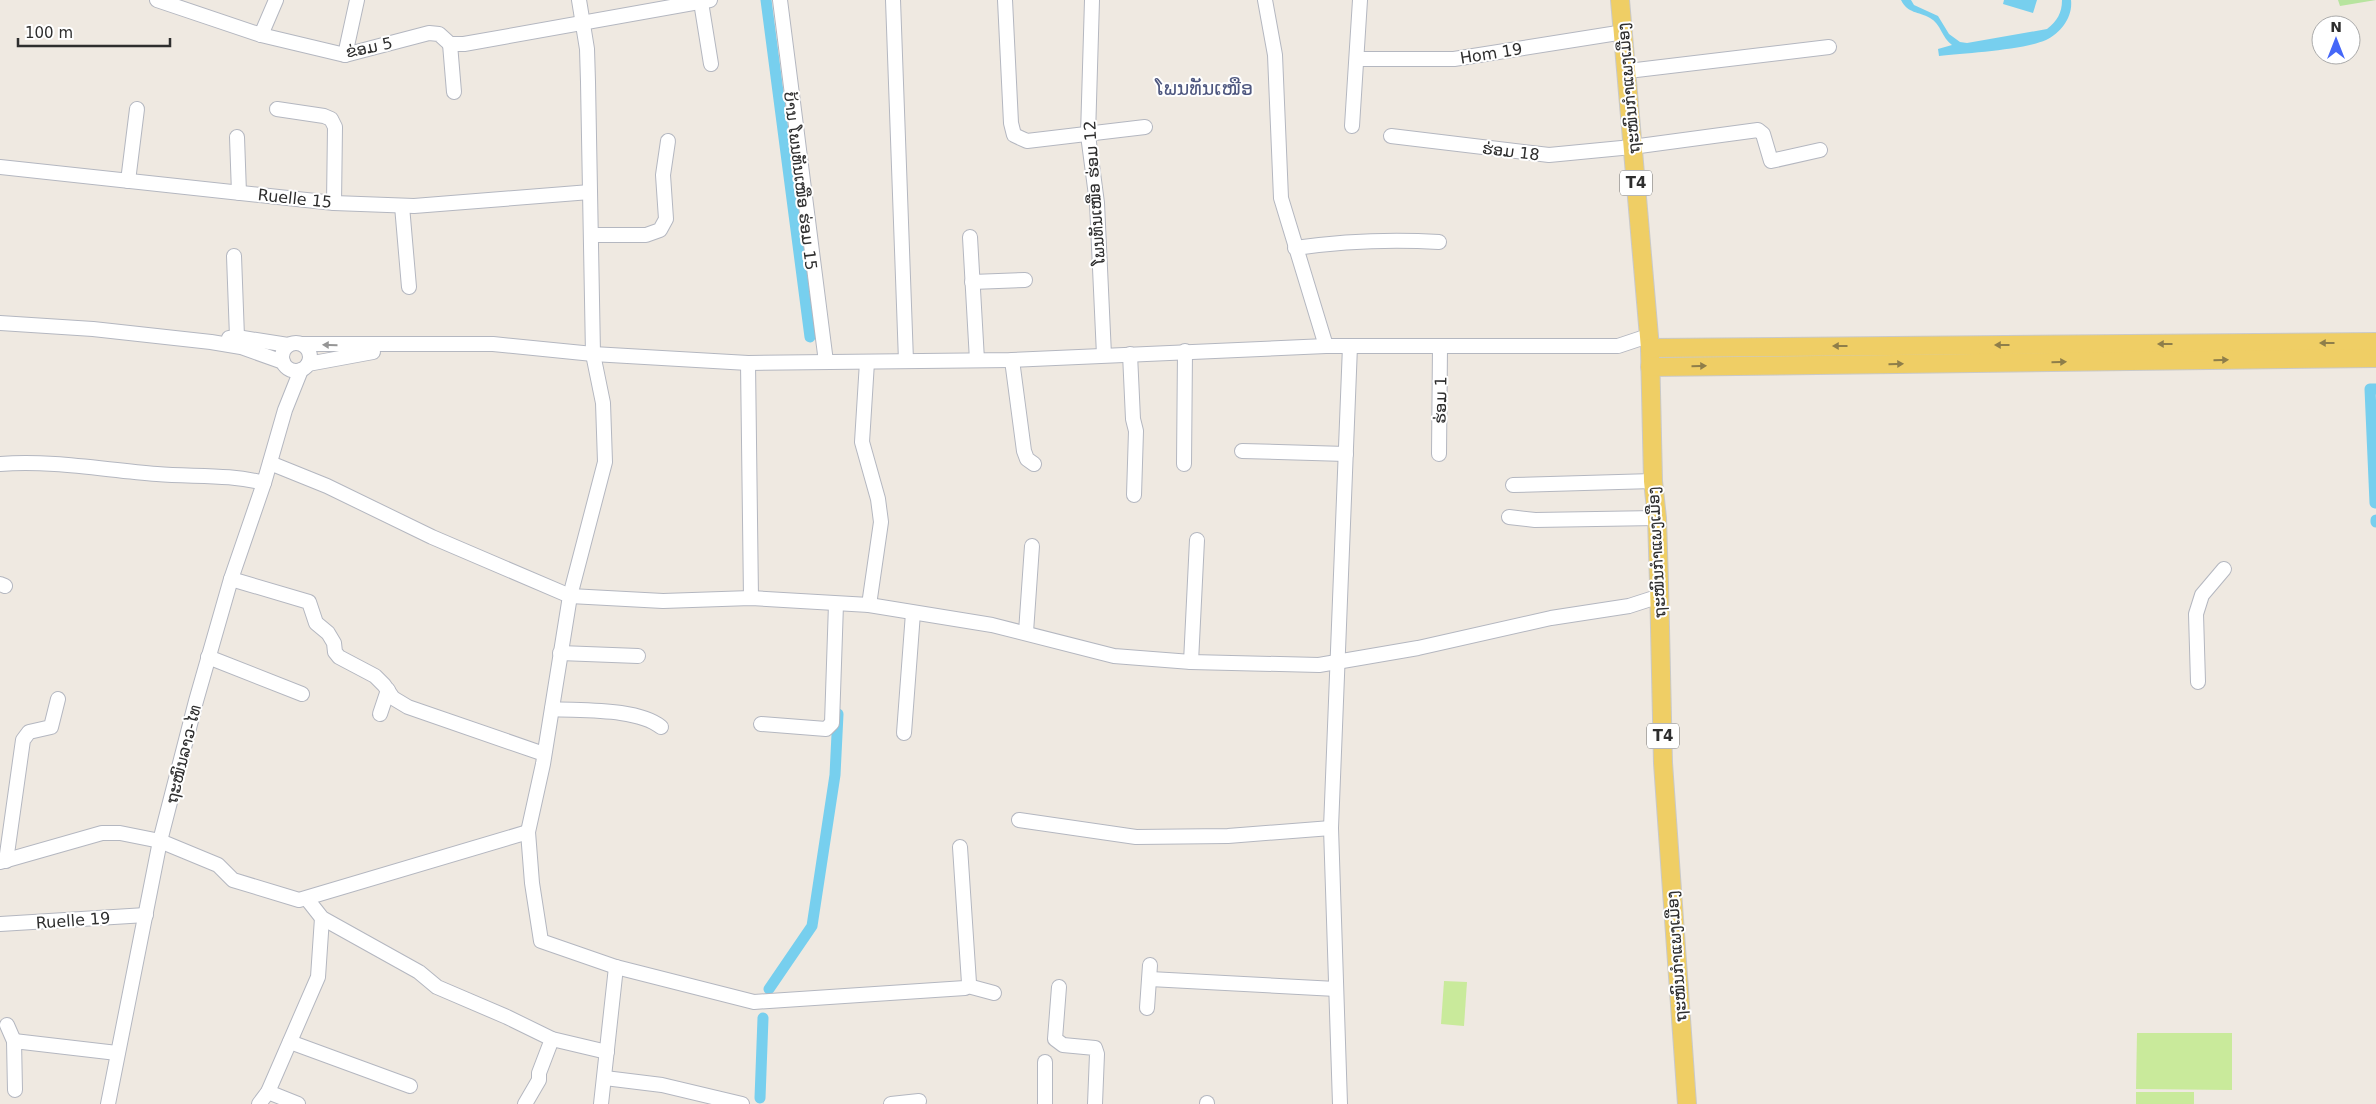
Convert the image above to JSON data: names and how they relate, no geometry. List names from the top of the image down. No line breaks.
{"streets":{"main road":["ຖະໜົນກຳແພງເມືອງ","T4"],"street":["ຂ່ອມ 5","Hom 19","ຮ່ອມ 18","ບ້ານ ໂພນທັນເໜືອ ຮ່ອມ 15","ໂພນທັນເໜືອ ຮ່ອມ 12","Ruelle 15","ຮ່ອມ 1","ຖະໜົນລາວ-ໄທ","Ruelle 19"]},"crossings":[["Hom 19","ຖະໜົນກຳແພງເມືອງ"],["ຖະໜົນກຳແພງເມືອງ","ຮ່ອມ 18"],["ຖະໜົນລາວ-ໄທ","Ruelle 19"]],"districts":["ໂພນທັນເໜືອ"],"scale_bar":"100 m","north":"top"}
